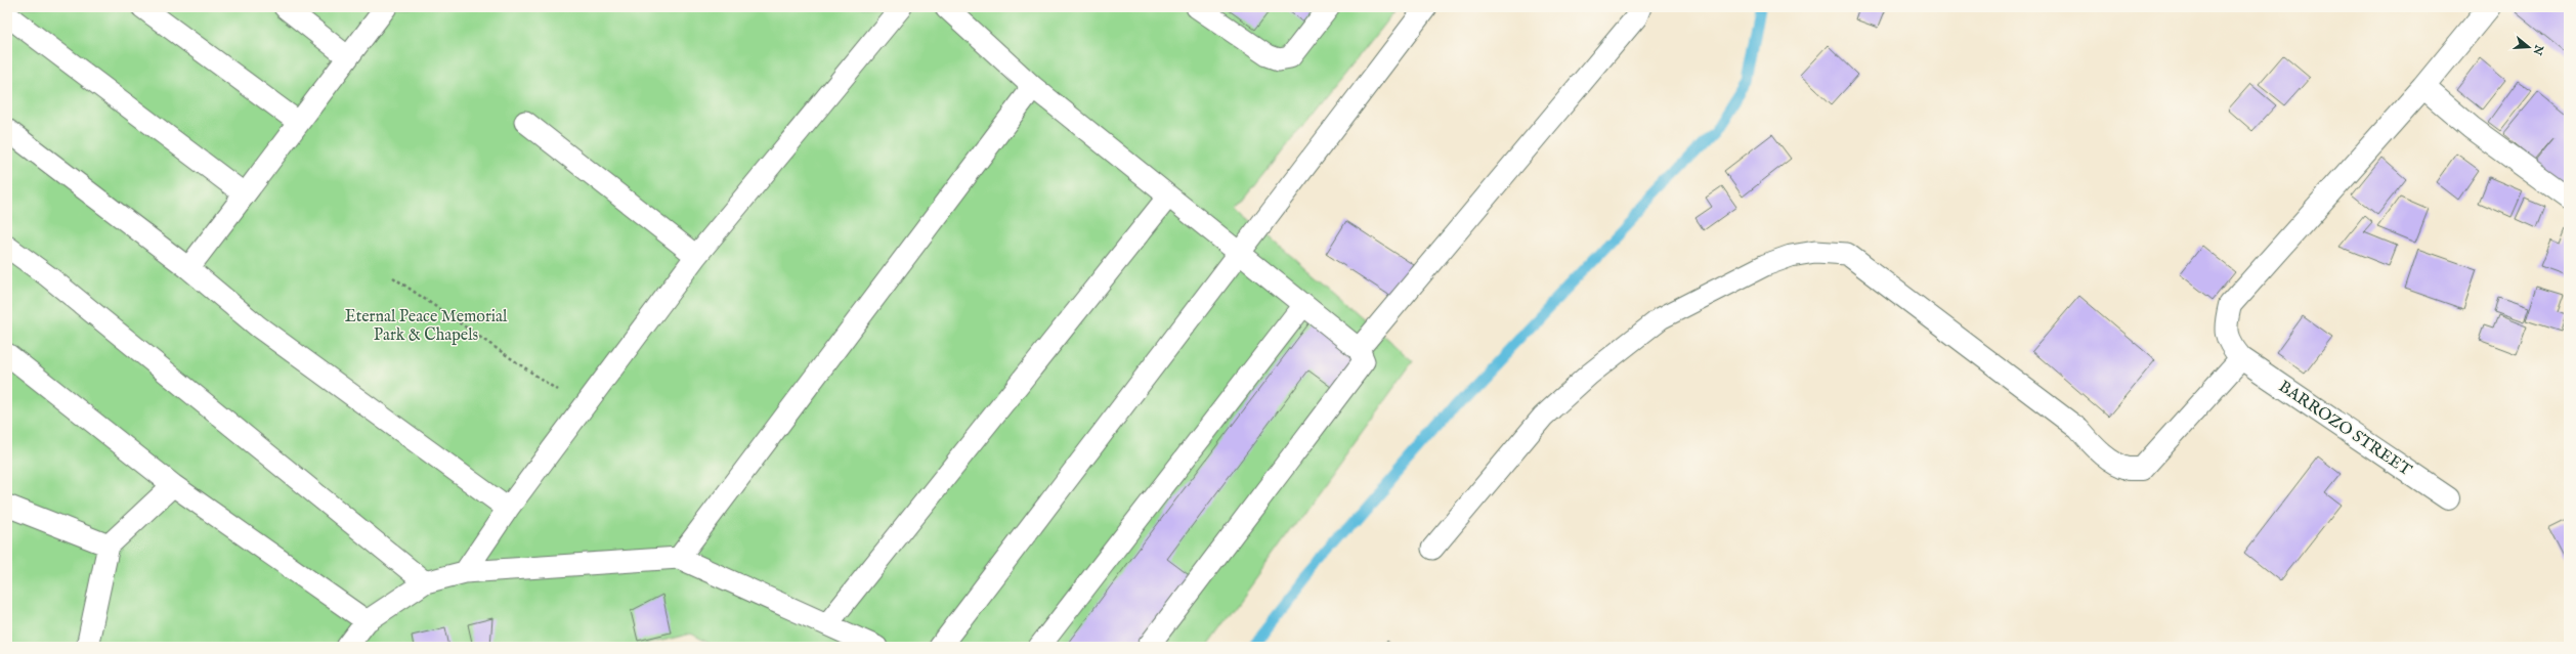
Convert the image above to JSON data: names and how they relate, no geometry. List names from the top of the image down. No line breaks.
{"streets":{"street":["BARROZO STREET"]},"parks":["Eternal Peace Memorial Park & Chapels"],"north":"right"}
